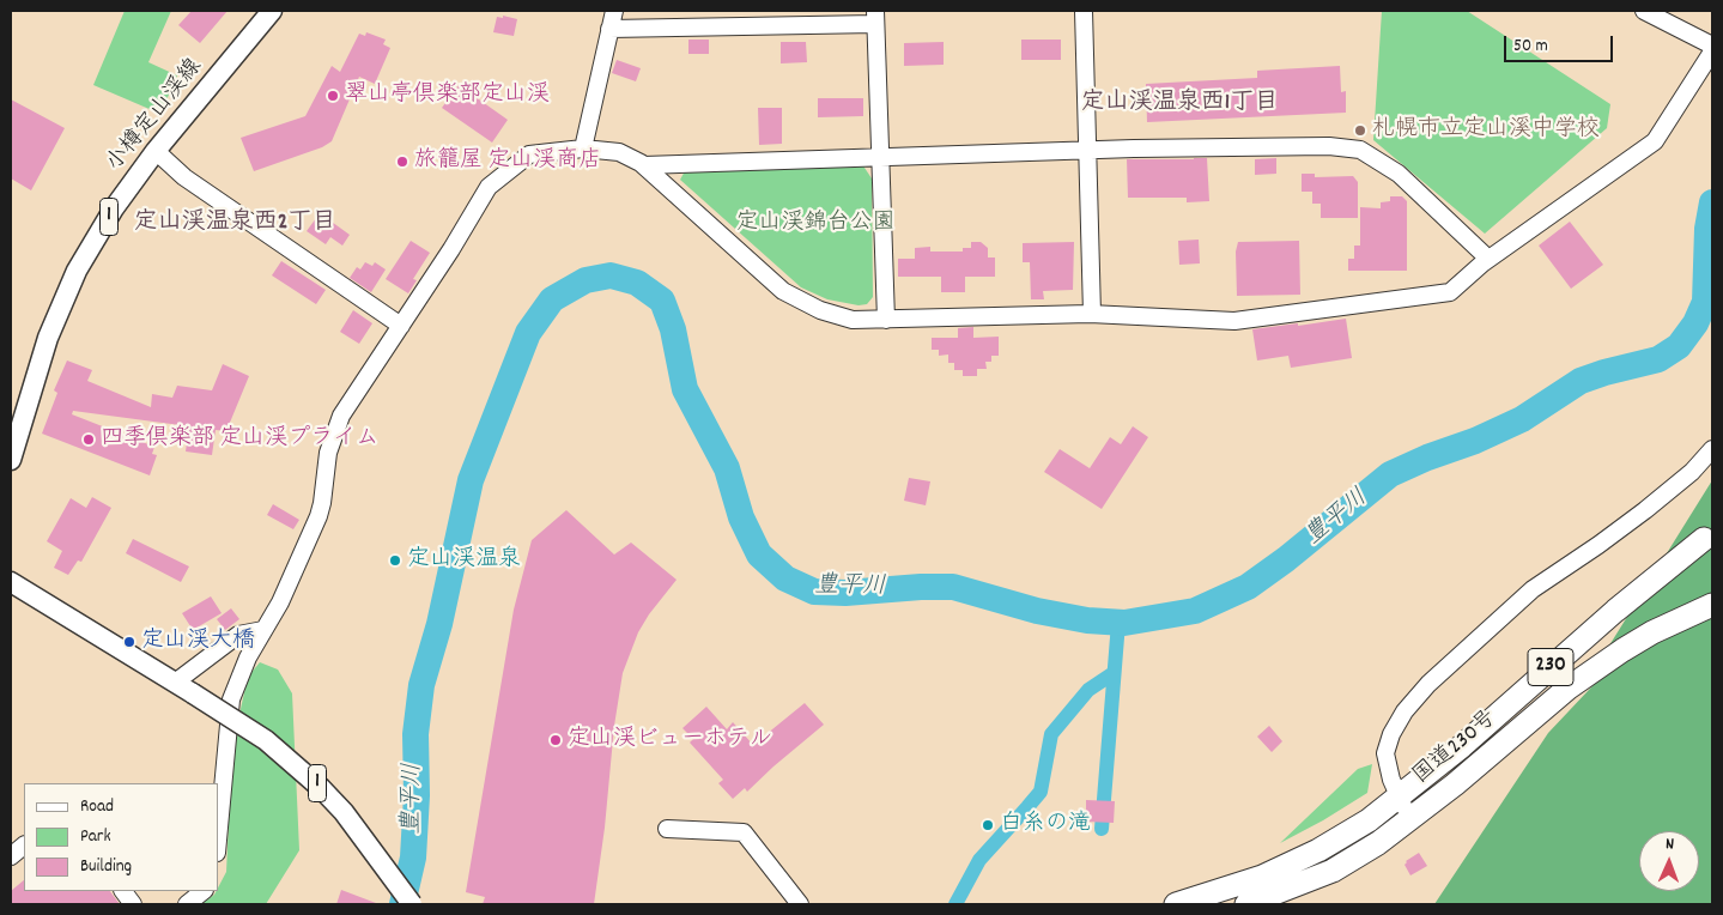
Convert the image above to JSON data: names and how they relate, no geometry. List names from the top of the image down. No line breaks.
{"streets":{"highway":["230","国道230号"],"main road":["小樽定山渓線","1"]},"districts":["定山渓温泉西1丁目","定山渓温泉西2丁目"],"water":["豊平川"],"parks":["定山渓錦台公園"],"places":["翠山亭倶楽部定山渓","札幌市立定山溪中学校","旅籠屋 定山渓商店","四季倶楽部 定山渓プライム","定山渓温泉","定山渓大橋","定山渓ビューホテル","白糸の滝"],"legend":["Road","Park","Building"],"scale_bar":"50 m","north":"top"}
